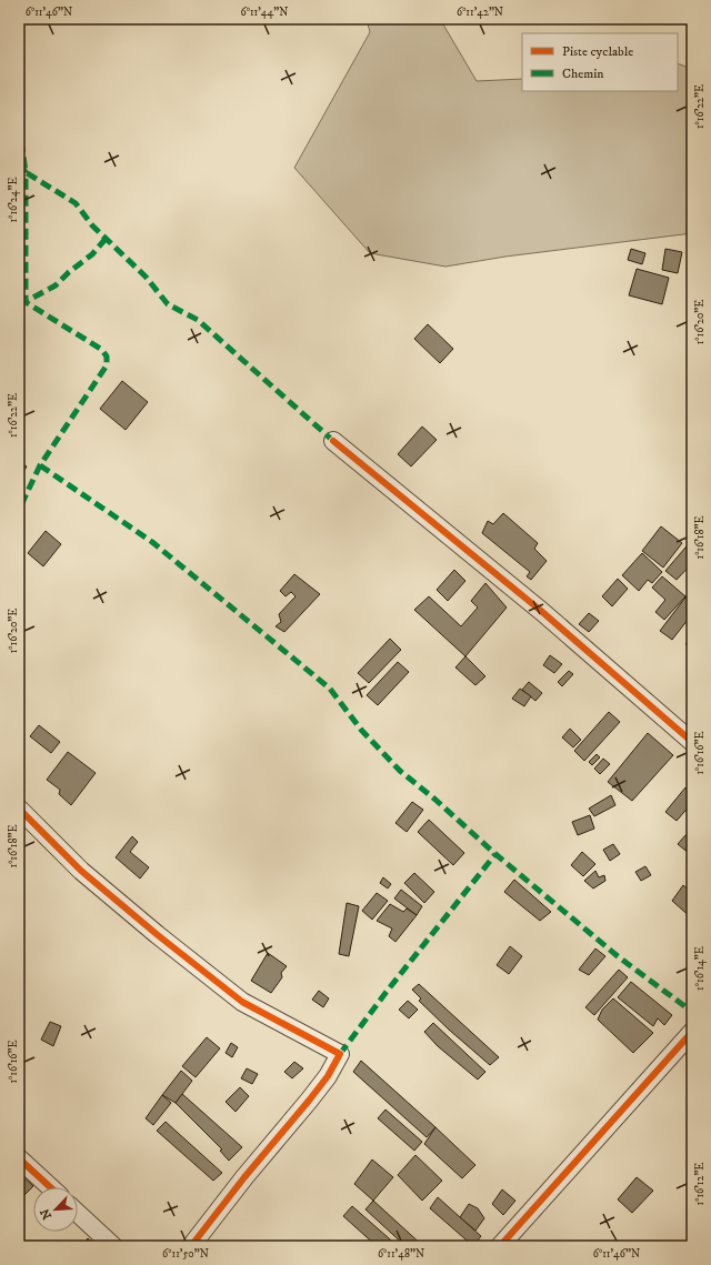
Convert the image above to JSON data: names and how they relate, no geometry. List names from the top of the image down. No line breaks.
{"legend":["Piste cyclable","Chemin"],"north":"bottom left","coordinates":["6°11'46\"N","6°11'44\"N","6°11'42\"N","1°16'22\"E","1°16'24\"E","1°16'20\"E","1°16'18\"E","1°16'16\"E","1°16'14\"E","1°16'12\"E","6°11'50\"N","6°11'48\"N"]}
